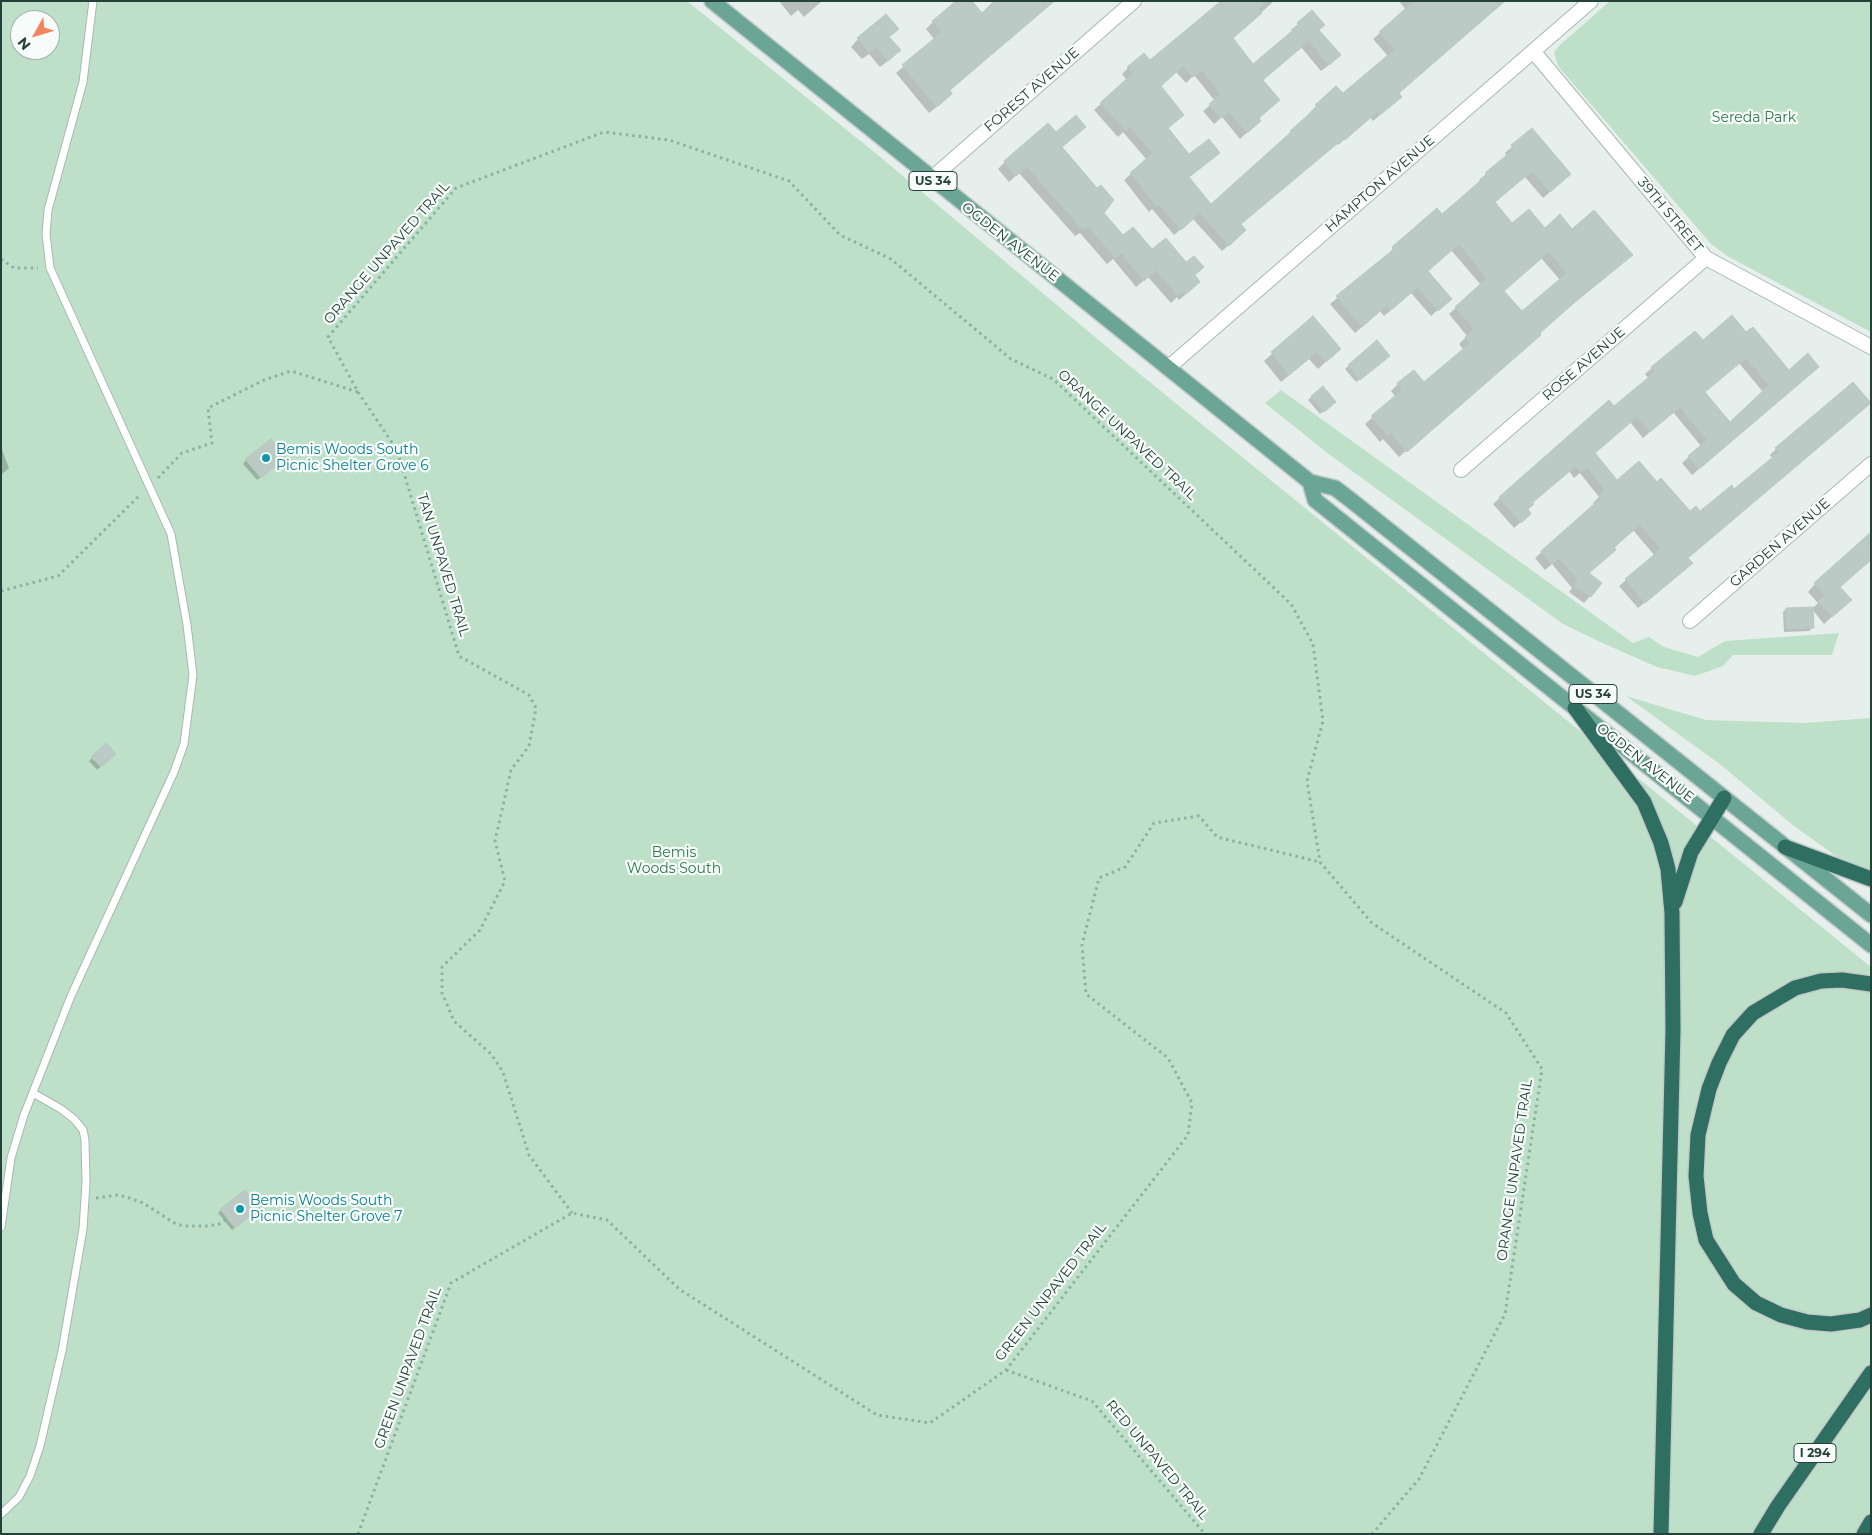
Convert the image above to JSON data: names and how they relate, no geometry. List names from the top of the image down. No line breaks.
{"streets":{"highway":["I 294"],"main road":["US 34","OGDEN AVENUE"],"street":["FOREST AVENUE","HAMPTON AVENUE","39TH STREET","ROSE AVENUE","GARDEN AVENUE"],"path":["ORANGE UNPAVED TRAIL","TAN UNPAVED TRAIL","GREEN UNPAVED TRAIL","RED UNPAVED TRAIL"]},"crossings":[["FOREST AVENUE","OGDEN AVENUE"],["HAMPTON AVENUE","39TH STREET"],["HAMPTON AVENUE","OGDEN AVENUE"],["39TH STREET","ROSE AVENUE"],["ORANGE UNPAVED TRAIL","TAN UNPAVED TRAIL"],["ORANGE UNPAVED TRAIL","GREEN UNPAVED TRAIL"],["TAN UNPAVED TRAIL","GREEN UNPAVED TRAIL"],["GREEN UNPAVED TRAIL","RED UNPAVED TRAIL"]],"parks":["Sereda Park","Bemis Woods South"],"places":["Bemis Woods South Picnic Shelter Grove 6","Bemis Woods South Picnic Shelter Grove 7"],"north":"bottom left"}
